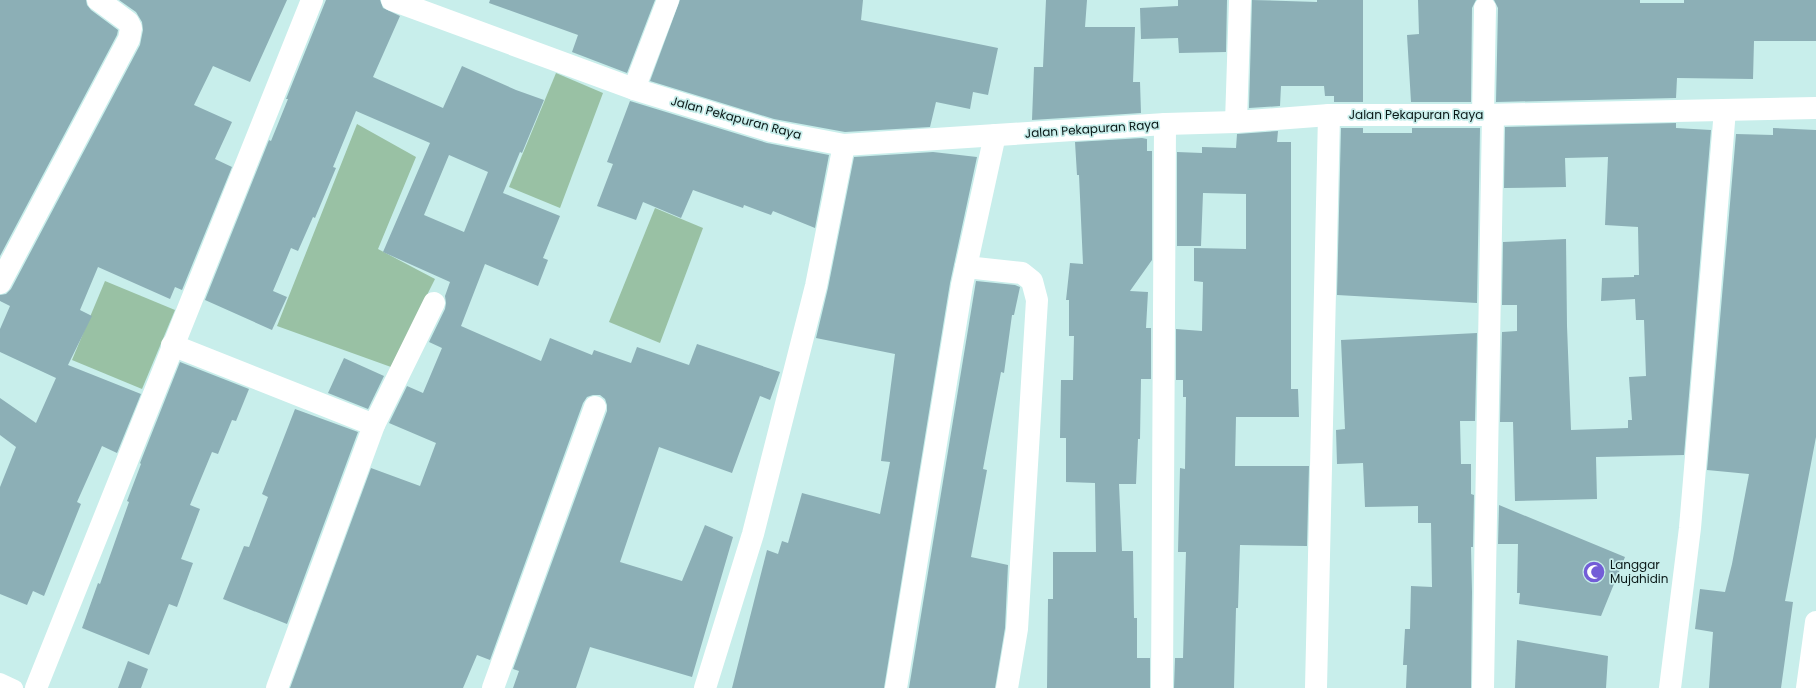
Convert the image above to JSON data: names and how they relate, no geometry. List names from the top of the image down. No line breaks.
{"streets":{"street":["Jalan Pekapuran Raya"]},"places":{"mosque":["Langgar Mujahidin"]}}
